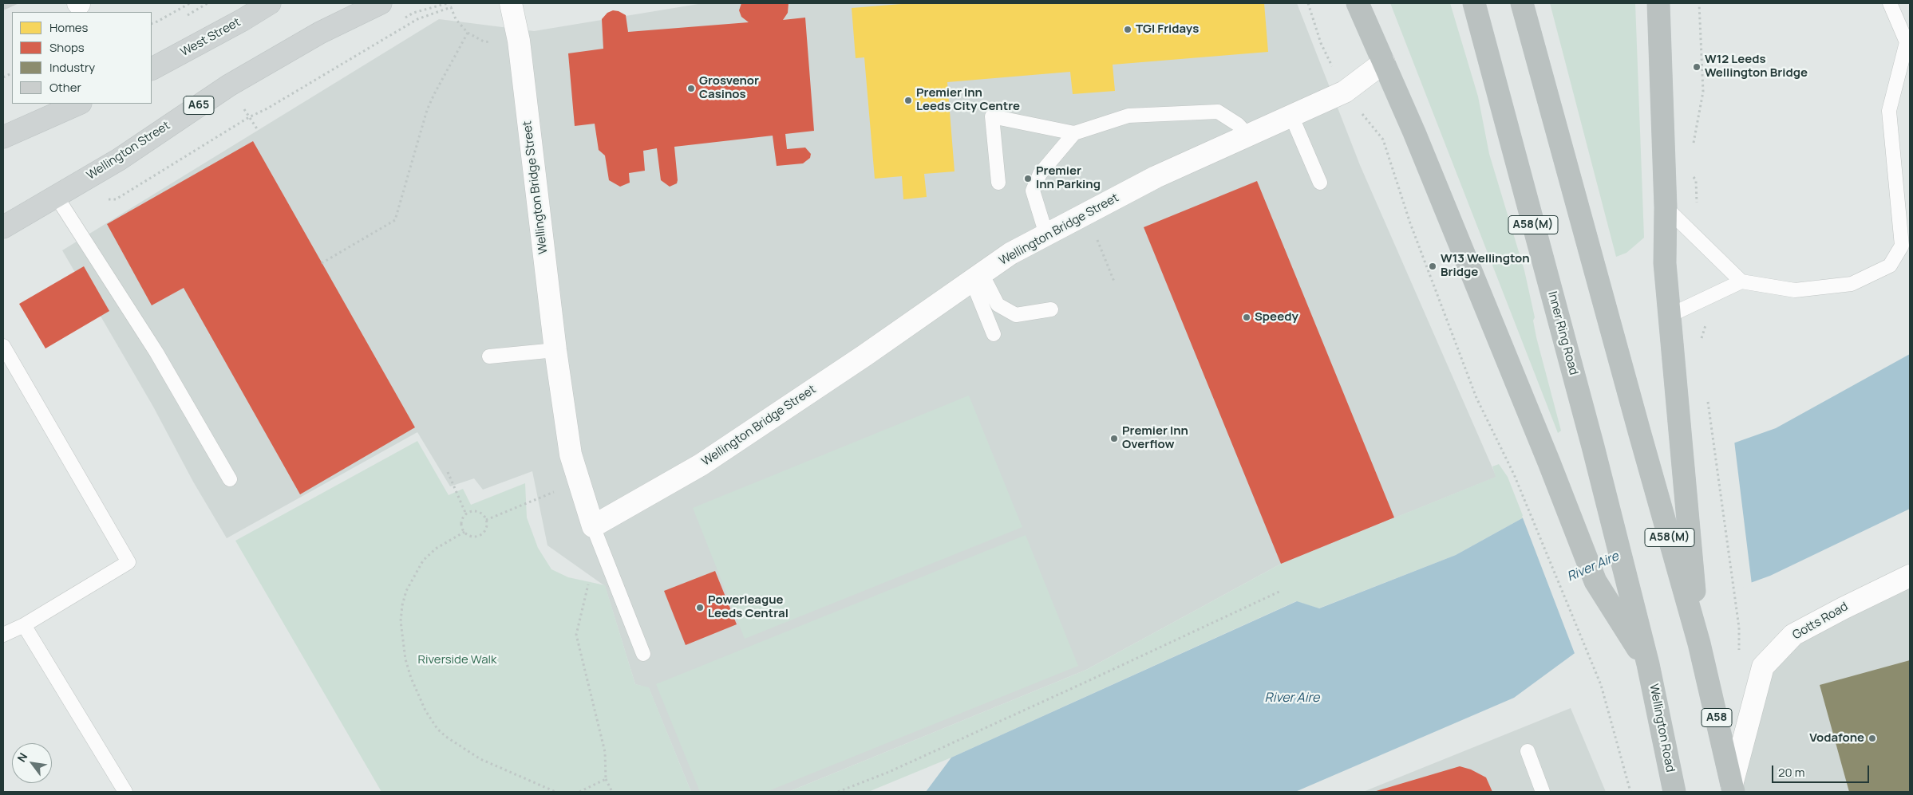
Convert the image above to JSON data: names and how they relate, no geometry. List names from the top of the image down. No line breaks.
{"streets":{"highway":["A58(M)","Inner Ring Road","A58","Wellington Road"],"main road":["West Street","A65","Wellington Street"],"street":["Wellington Bridge Street","Gotts Road"]},"crossings":[["A58(M)","A58"],["Inner Ring Road","Wellington Road"],["Gotts Road","A58"]],"water":["River Aire"],"parks":["Riverside Walk"],"places":["TGI Fridays","W12 Leeds Wellington Bridge","Grosvenor Casinos","Premier Inn Leeds City Centre","Premier Inn Parking","W13 Wellington Bridge","Speedy","Premier Inn Overflow","Powerleague Leeds Central","Vodafone"],"legend":["Homes","Shops","Industry","Other"],"scale_bar":"20 m","north":"top left"}
